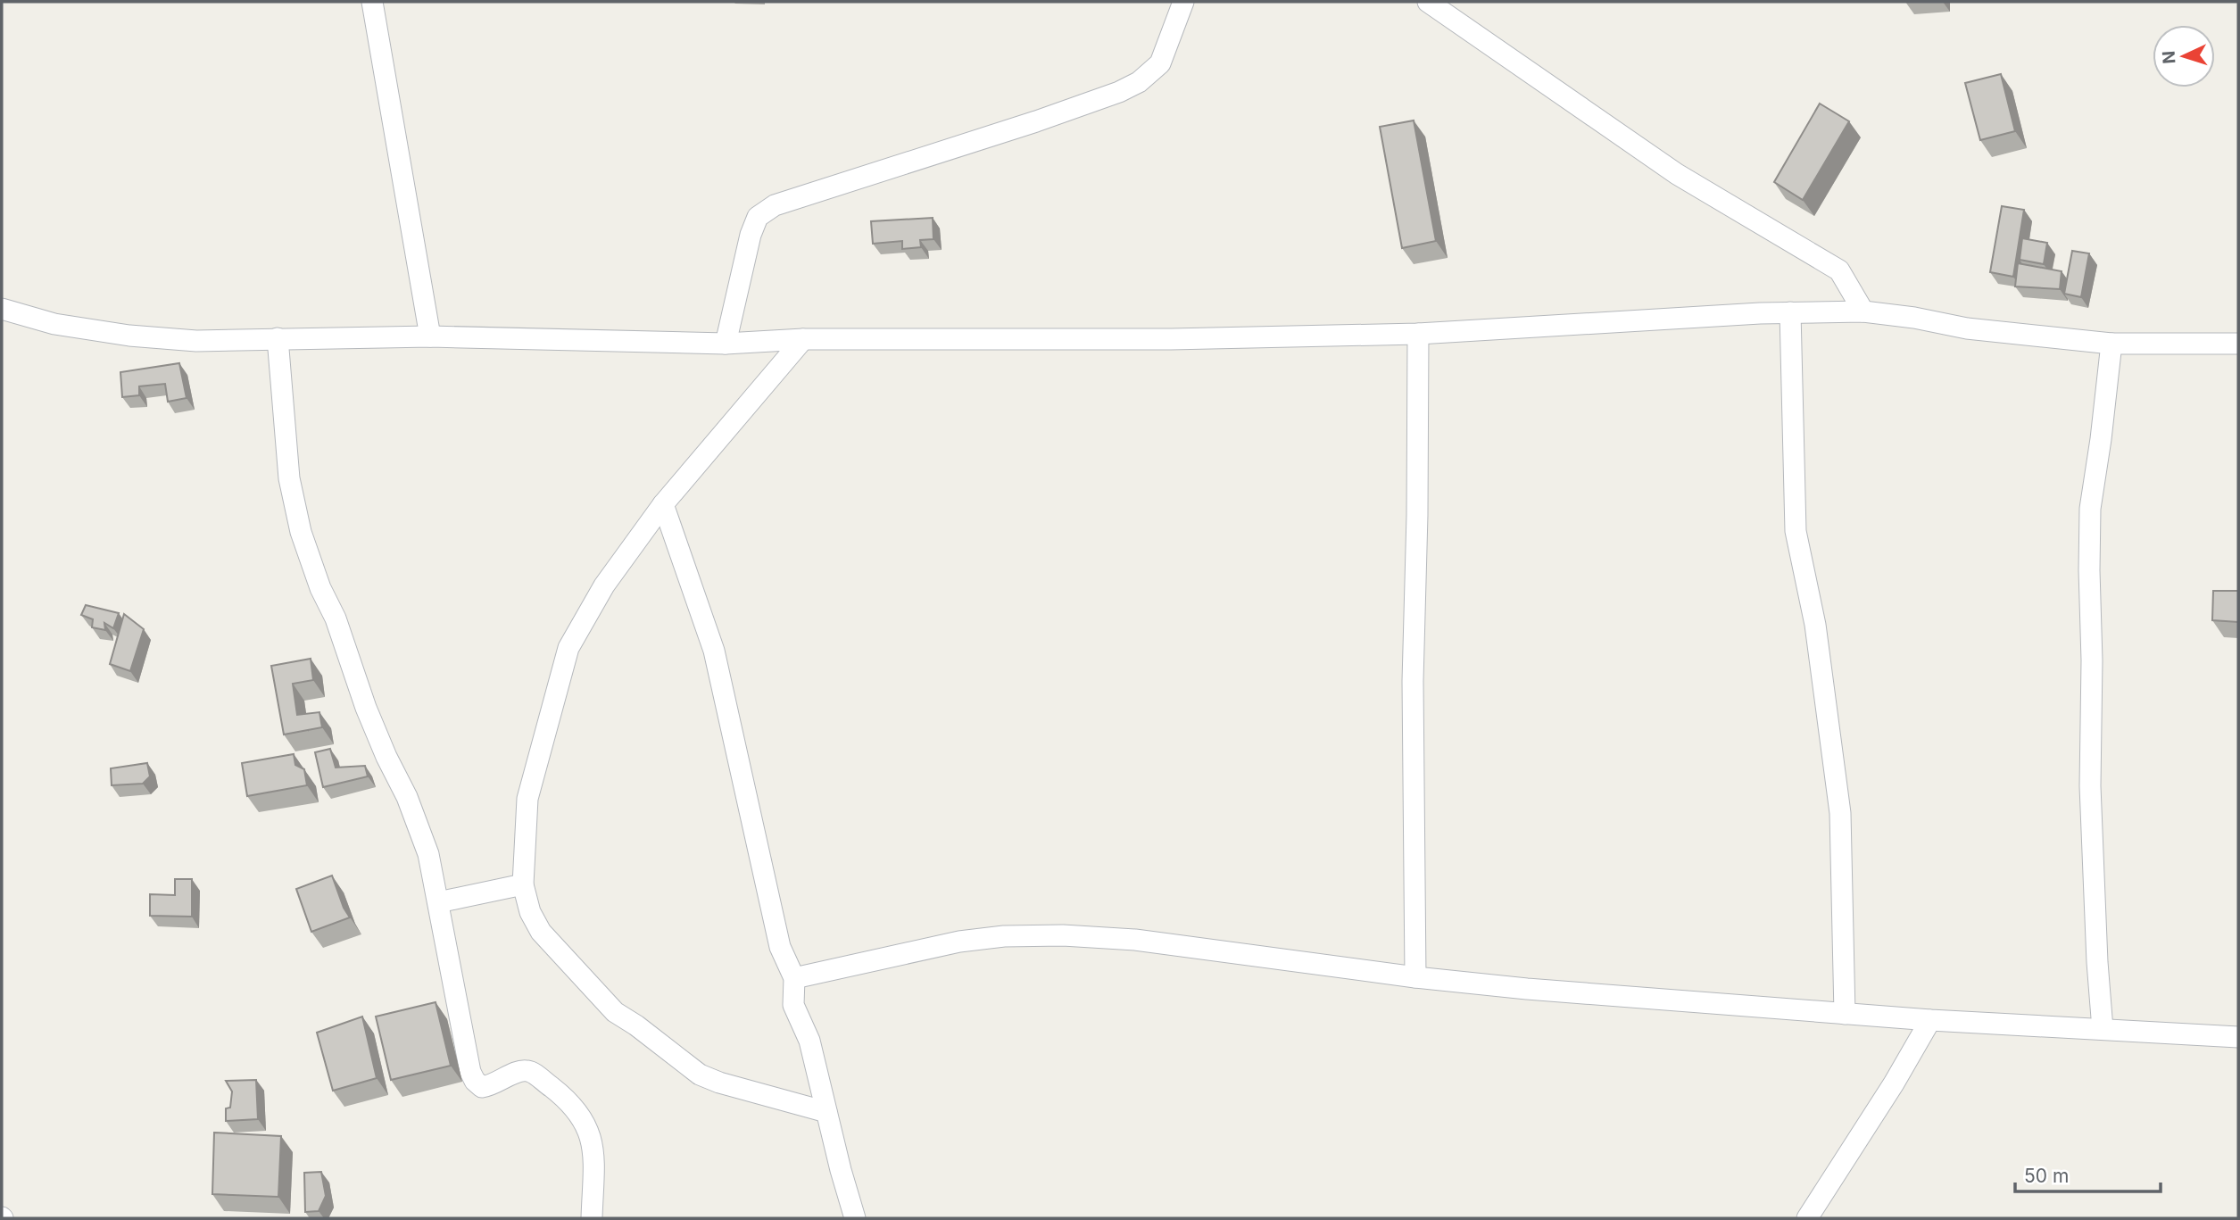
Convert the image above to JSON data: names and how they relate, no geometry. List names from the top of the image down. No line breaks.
{"scale_bar":"50 m","north":"left"}
